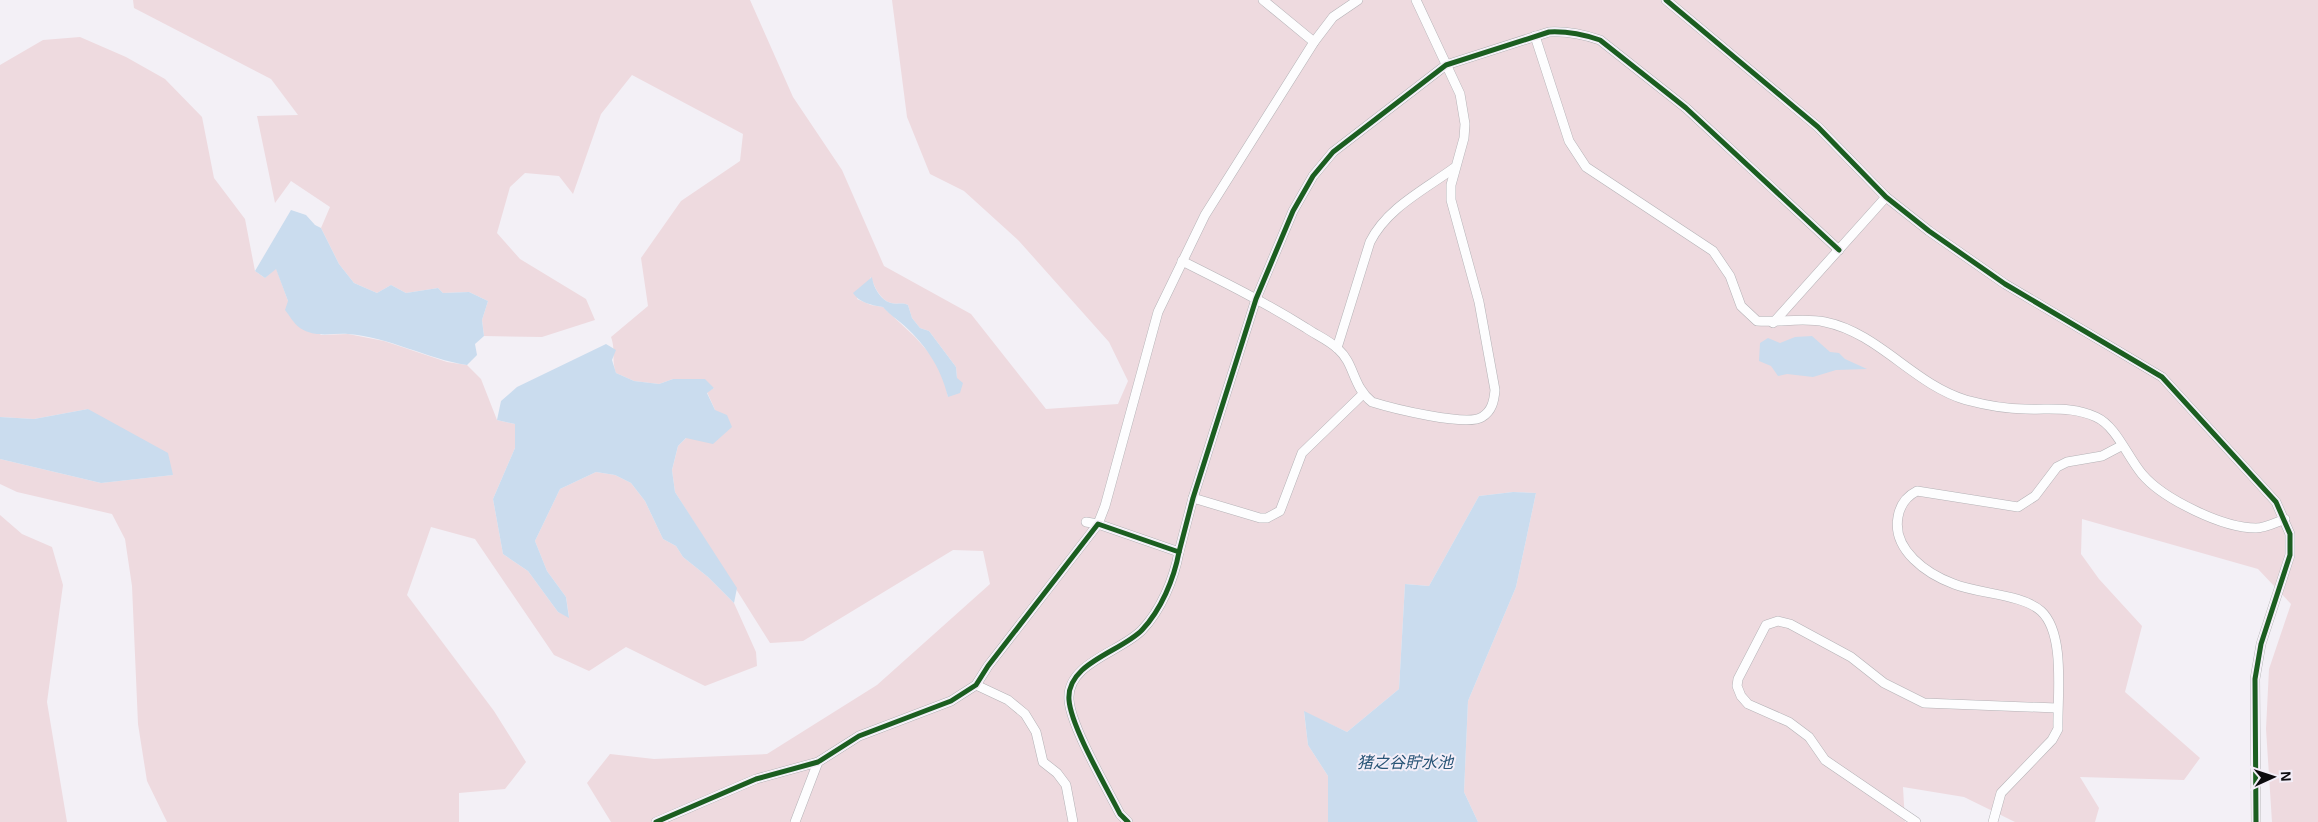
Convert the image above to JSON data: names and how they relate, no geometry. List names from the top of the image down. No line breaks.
{"water":["猪之谷貯水池"],"north":"right"}
